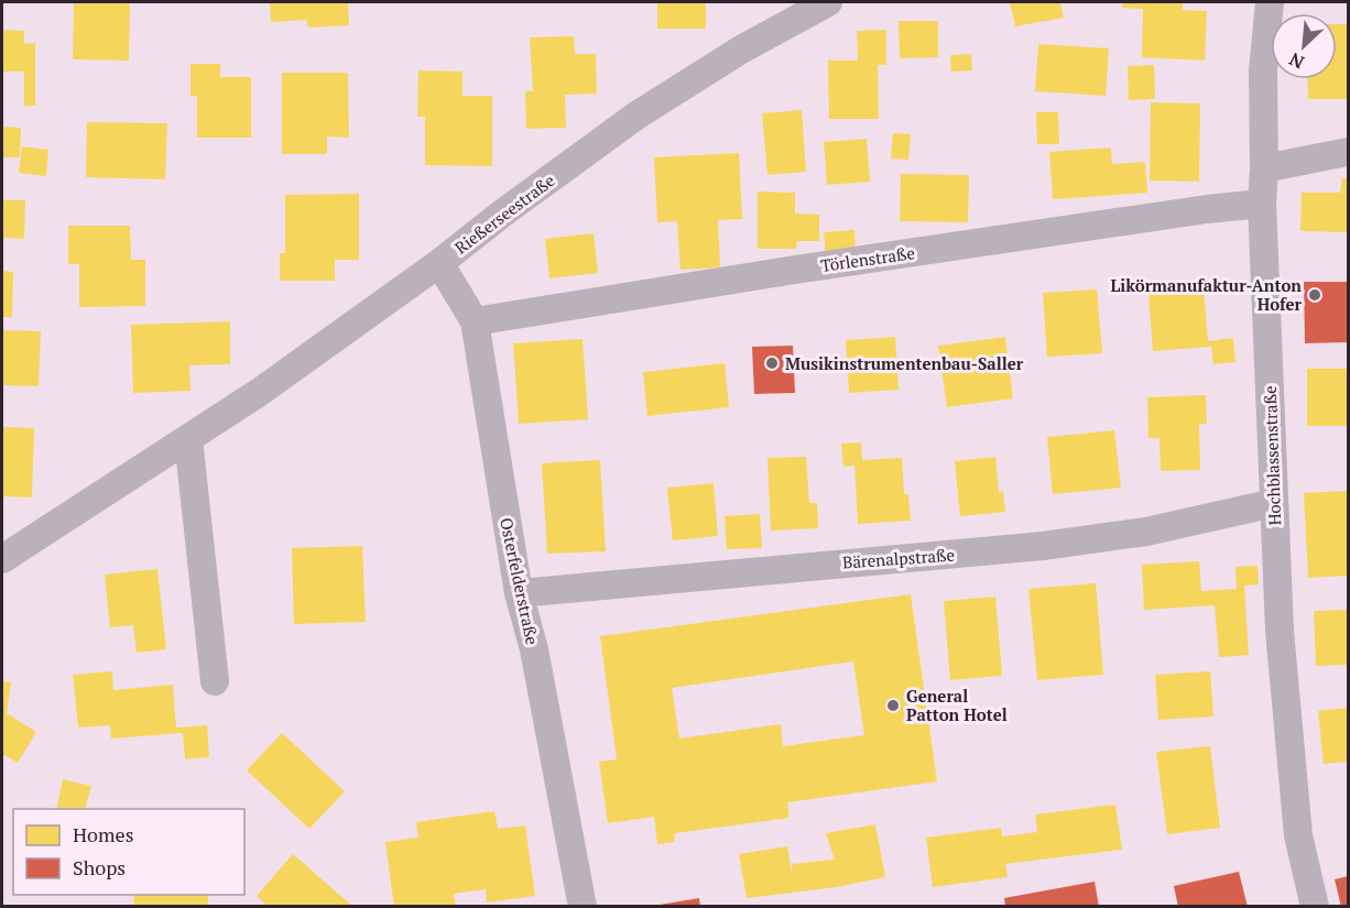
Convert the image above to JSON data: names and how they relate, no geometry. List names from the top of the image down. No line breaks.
{"streets":{"street":["Rießerseestraße","Törlenstraße","Hochblassenstraße","Bärenalpstraße","Osterfelderstraße"]},"crossings":[["Rießerseestraße","Osterfelderstraße"],["Törlenstraße","Hochblassenstraße"],["Törlenstraße","Osterfelderstraße"],["Hochblassenstraße","Bärenalpstraße"],["Bärenalpstraße","Osterfelderstraße"]],"places":["Likörmanufaktur-Anton Hofer","Musikinstrumentenbau-Saller","General Patton Hotel"],"legend":["Homes","Shops"],"north":"bottom left"}
